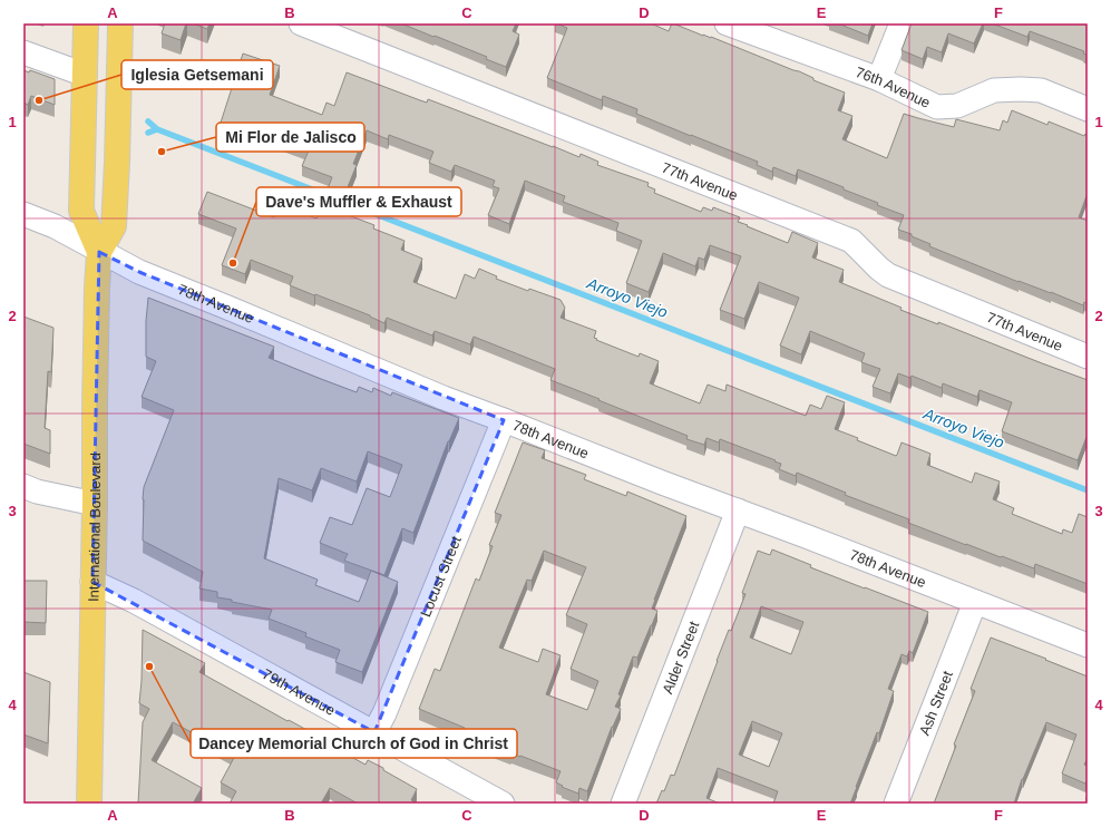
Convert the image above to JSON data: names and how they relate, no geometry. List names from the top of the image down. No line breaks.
{"streets":{"main road":["International Boulevard"],"street":["76th Avenue","77th Avenue","78th Avenue","Locust Street","Alder Street","79th Avenue","Ash Street"]},"crossings":[["78th Avenue","International Boulevard"],["78th Avenue","Locust Street"],["78th Avenue","Alder Street"],["78th Avenue","Ash Street"],["International Boulevard","79th Avenue"],["Locust Street","79th Avenue"]],"water":["Arroyo Viejo"],"places":["Iglesia Getsemani","Mi Flor de Jalisco","Dave's Muffler & Exhaust","Dancey Memorial Church of God in Christ"],"grid":{"columns":["A","B","C","D","E","F"],"rows":["1","2","3","4"]}}
